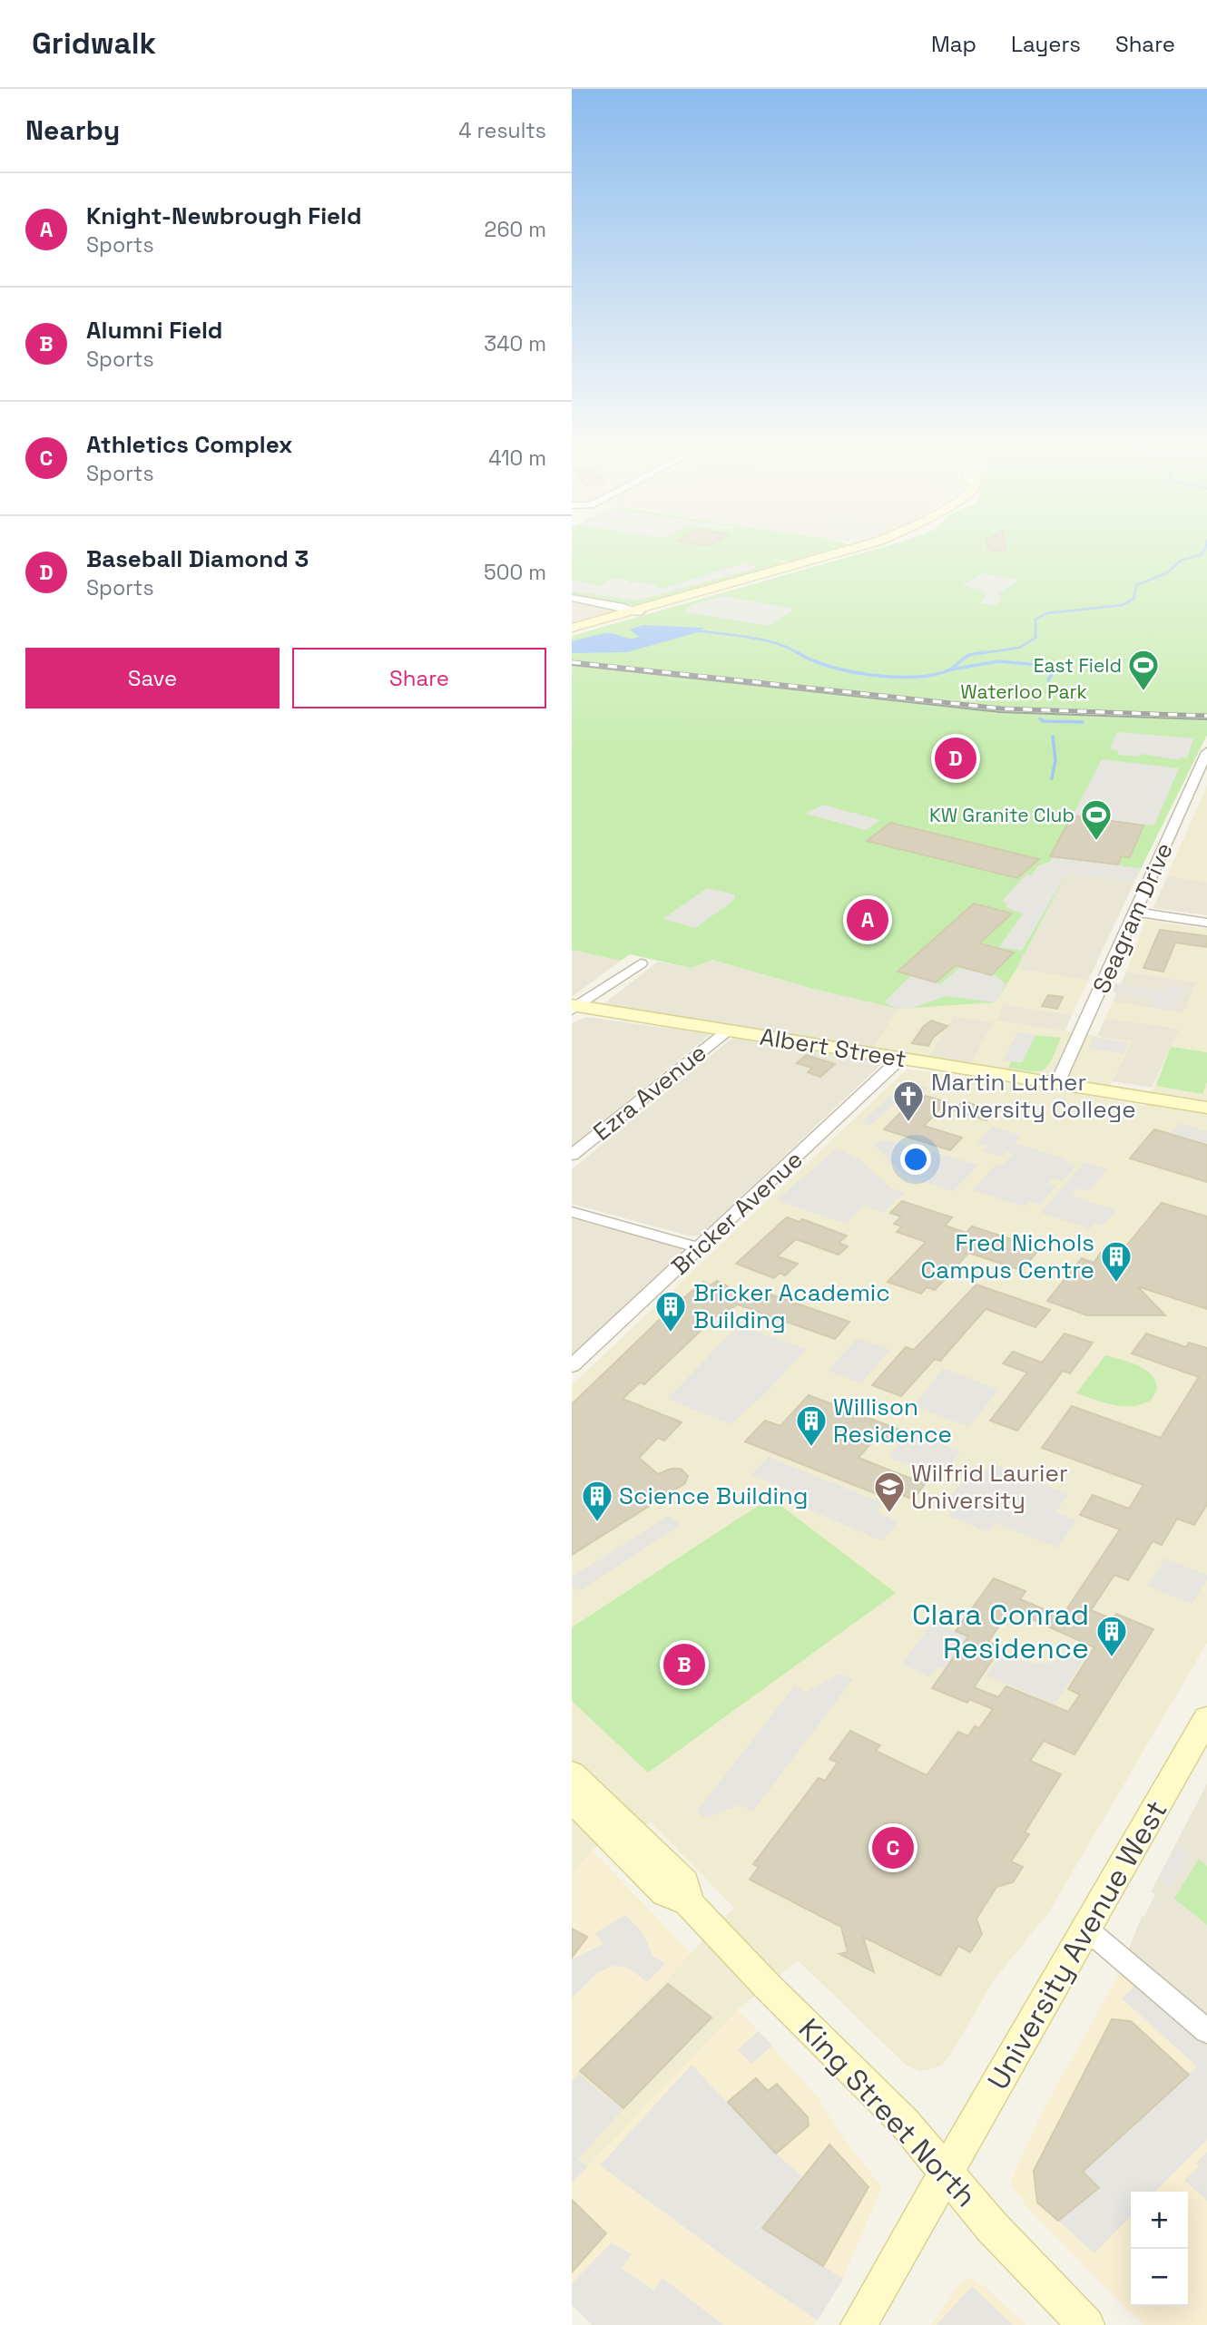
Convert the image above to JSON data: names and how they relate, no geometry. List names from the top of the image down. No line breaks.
{"streets":{"main road":["University Avenue West"],"street":["Seagram Drive","Albert Street","Ezra Avenue","Bricker Avenue","King Street North"]},"crossings":[["Seagram Drive","Albert Street"],["Albert Street","Ezra Avenue"],["Albert Street","Bricker Avenue"],["University Avenue West","King Street North"]],"parks":["Waterloo Park"],"places":{"sports":["East Field","KW Granite Club"],"church":["Martin Luther University College"],"building":["Fred Nichols Campus Centre","Bricker Academic Building","Willison Residence","Science Building","Clara Conrad Residence"],"school or university":["Wilfrid Laurier University"]},"page":{"header":"Gridwalk","nav":["Map","Layers","Share"],"heading":["Nearby","4 results"],"list":[{"mark":"A","name":"Knight-Newbrough Field","note":"Sports","value":"260 m"},{"mark":"B","name":"Alumni Field","note":"Sports","value":"340 m"},{"mark":"C","name":"Athletics Complex","note":"Sports","value":"410 m"},{"mark":"D","name":"Baseball Diamond 3","note":"Sports","value":"500 m"}],"buttons":["Save","Share"],"pins":["D","A","B","C"],"map_buttons":["+","−"]}}
